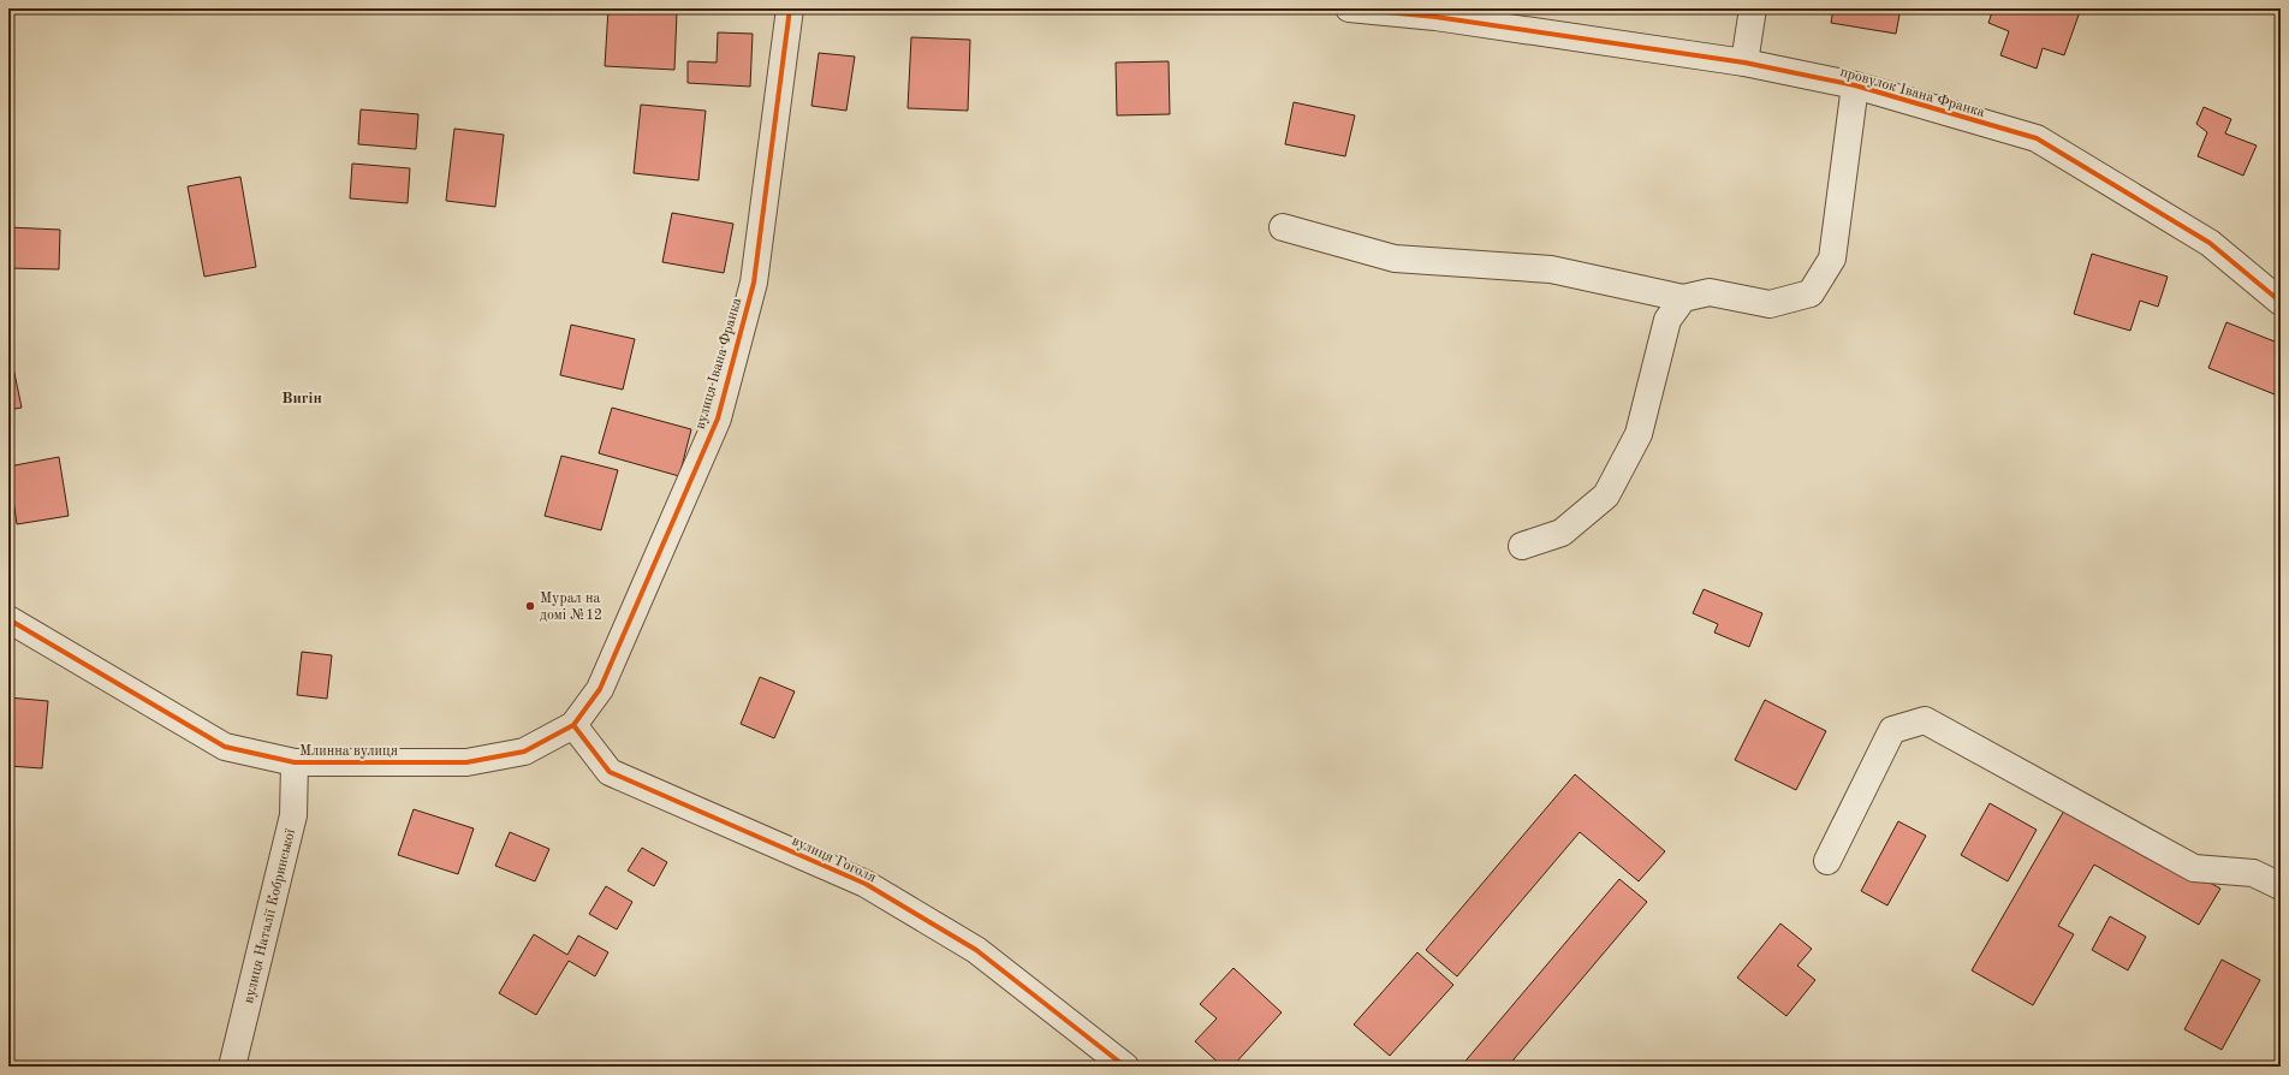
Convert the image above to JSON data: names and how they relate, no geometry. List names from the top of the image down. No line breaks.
{"streets":{"street":["провулок Івана Франка","вулиця Івана Франка","Млинна вулиця","вулиця Гоголя","вулиця Наталії Кобринської"]},"crossings":[["вулиця Івана Франка","Млинна вулиця"],["вулиця Івана Франка","вулиця Гоголя"],["Млинна вулиця","вулиця Гоголя"],["Млинна вулиця","вулиця Наталії Кобринської"]],"districts":["Вигін"],"places":["Мурал на домі №12"]}
